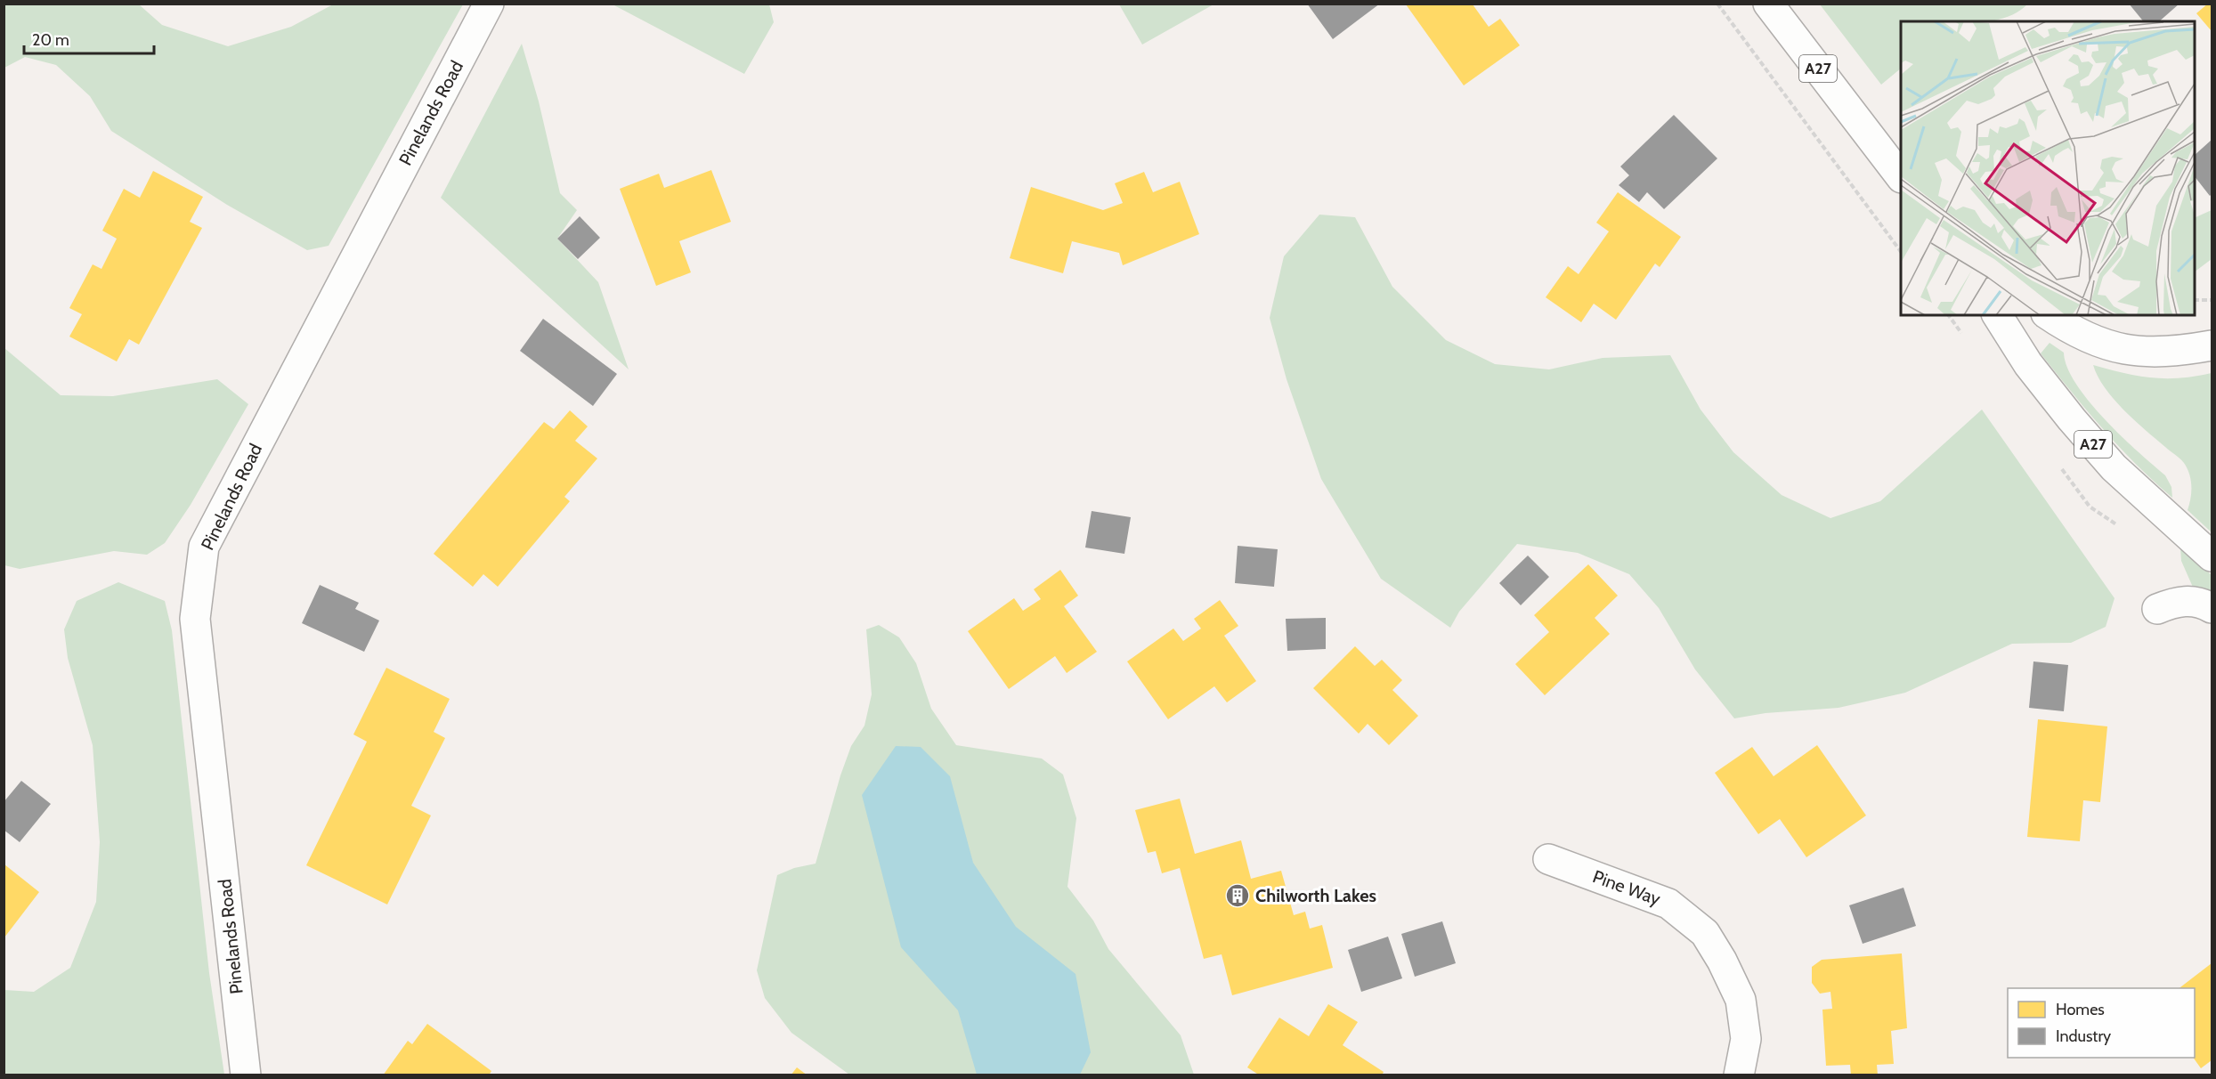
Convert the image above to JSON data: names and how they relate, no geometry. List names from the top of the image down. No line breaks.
{"streets":{"street":["A27","Pinelands Road","Pine Way"]},"places":{"building":["Chilworth Lakes"]},"legend":["Homes","Industry"],"scale_bar":"20 m"}
